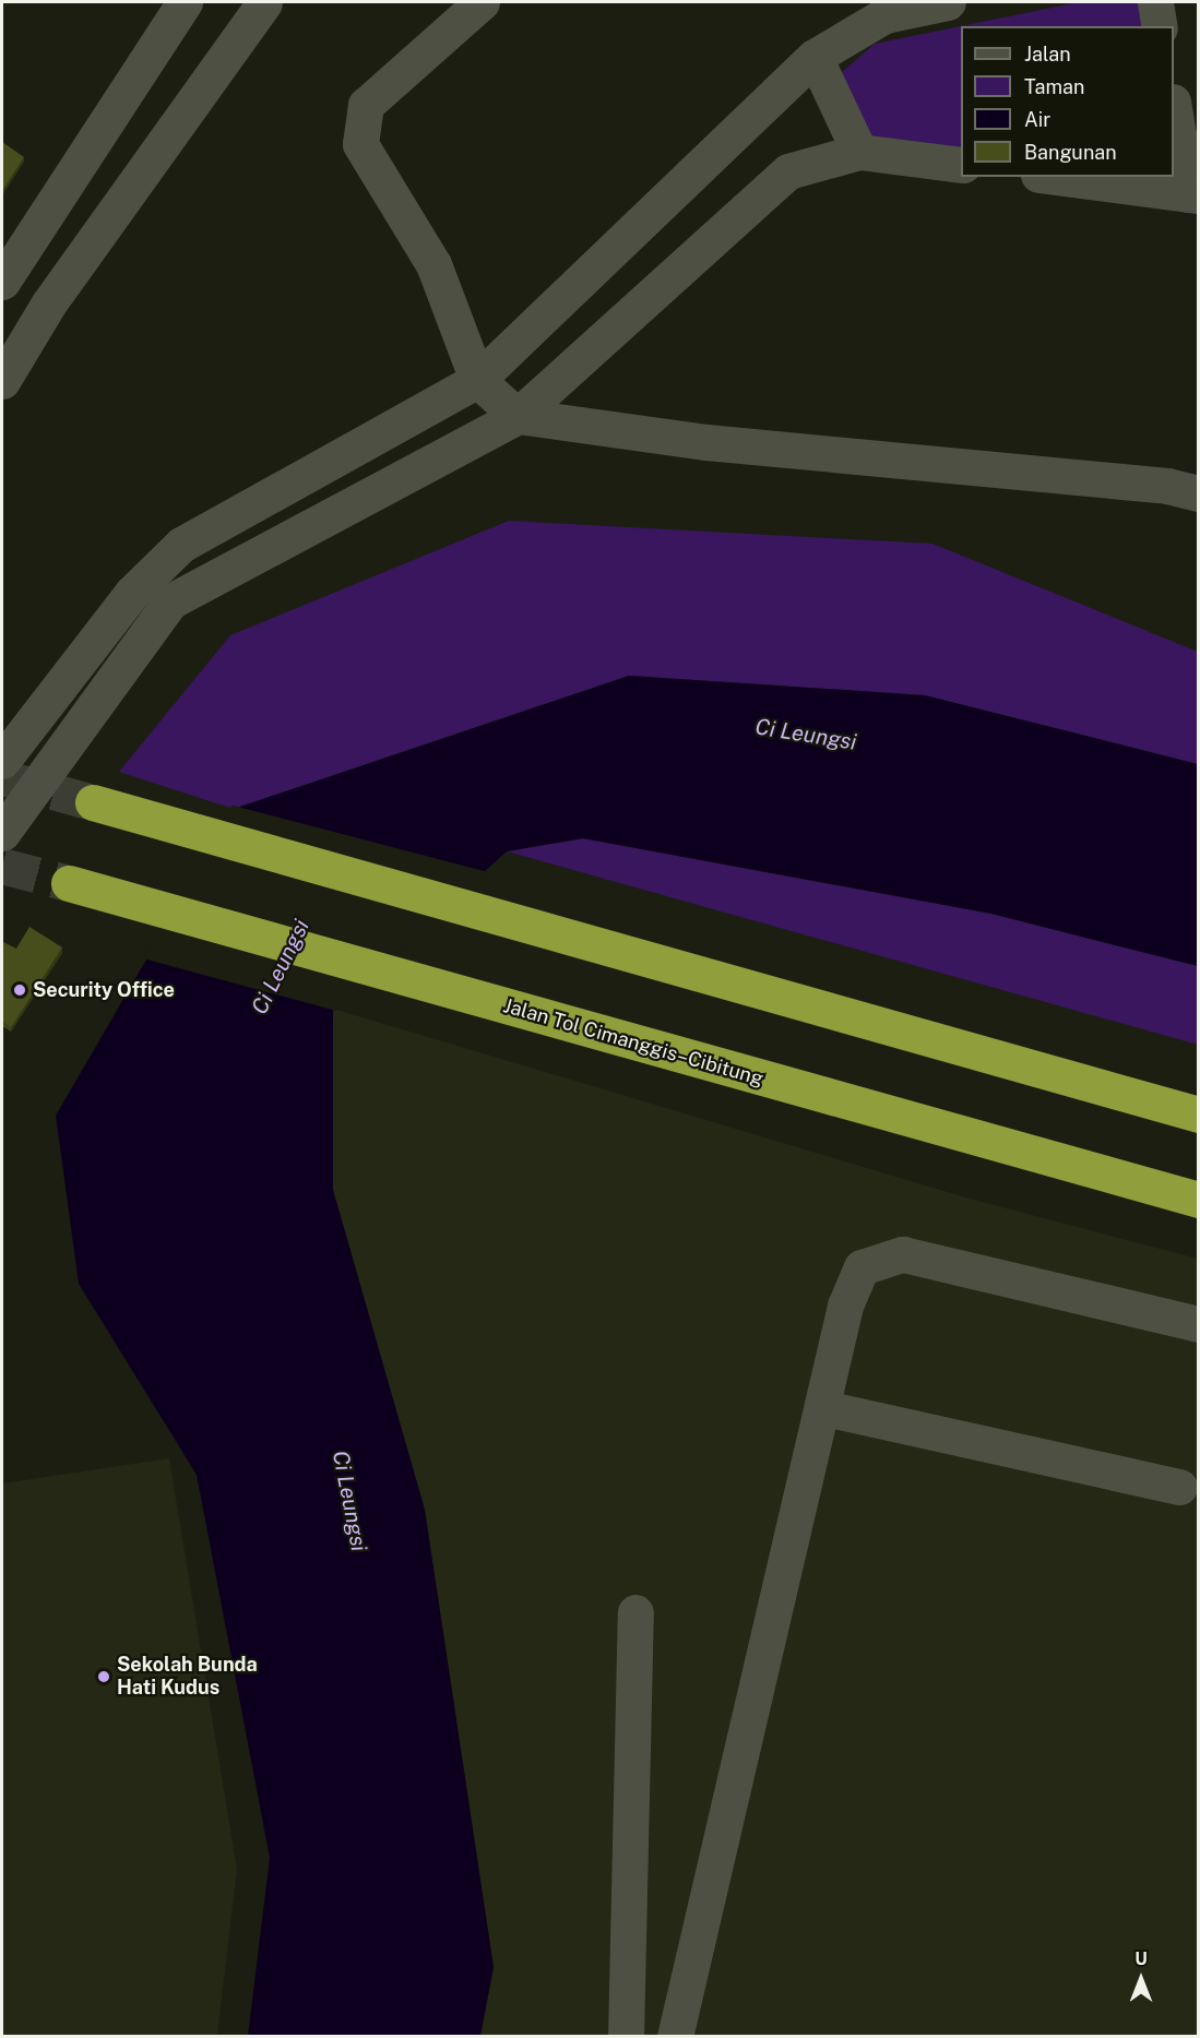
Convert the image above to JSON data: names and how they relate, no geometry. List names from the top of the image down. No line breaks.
{"streets":{"highway":["Jalan Tol Cimanggis–Cibitung"]},"water":["Ci Leungsi"],"places":["Security Office","Sekolah Bunda Hati Kudus"],"legend":["Jalan","Taman","Air","Bangunan"],"north":"top"}
